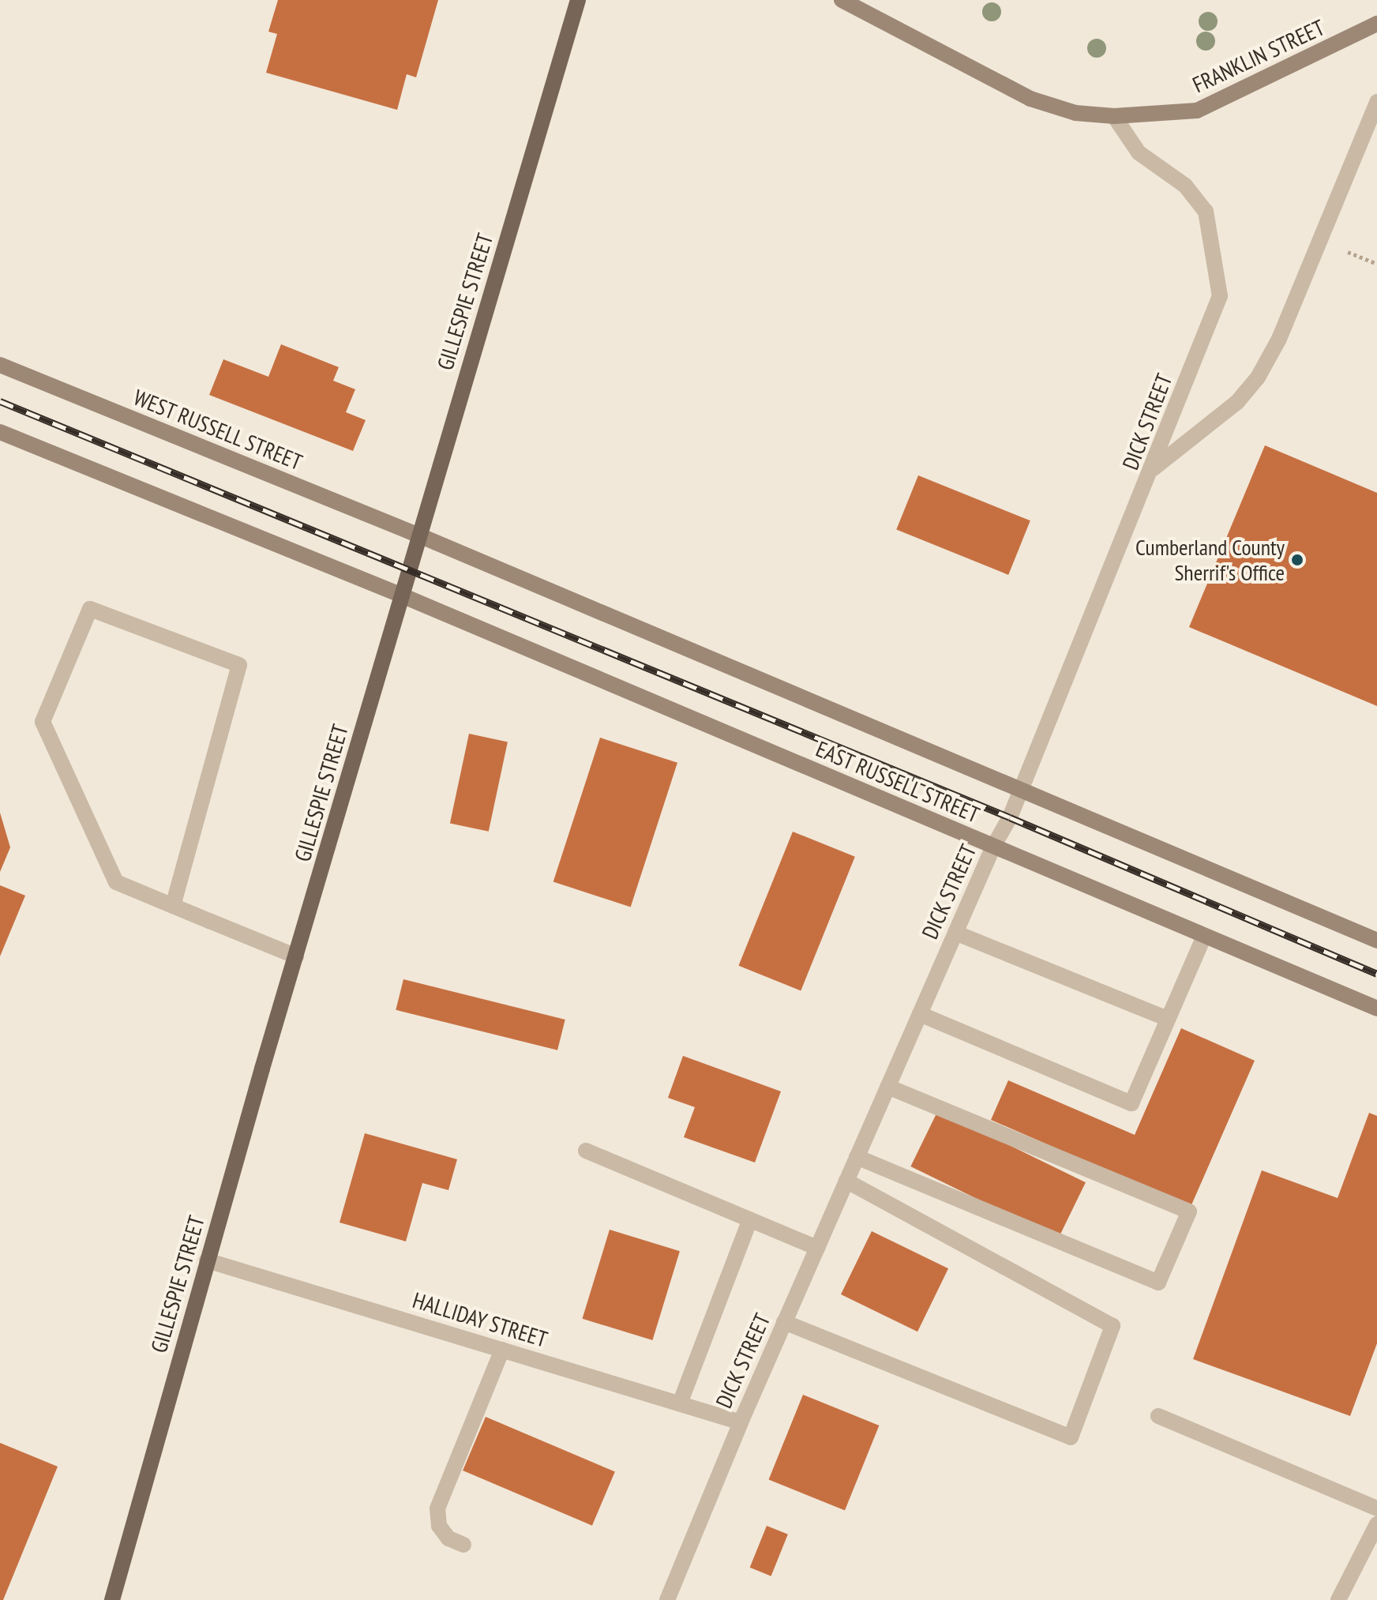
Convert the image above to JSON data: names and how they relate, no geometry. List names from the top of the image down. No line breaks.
{"streets":{"main road":["FRANKLIN STREET","GILLESPIE STREET","WEST RUSSELL STREET","EAST RUSSELL STREET"],"street":["DICK STREET","HALLIDAY STREET"]},"crossings":[["FRANKLIN STREET","DICK STREET"],["GILLESPIE STREET","WEST RUSSELL STREET"],["GILLESPIE STREET","EAST RUSSELL STREET"],["GILLESPIE STREET","HALLIDAY STREET"],["DICK STREET","EAST RUSSELL STREET"],["DICK STREET","HALLIDAY STREET"],["WEST RUSSELL STREET","EAST RUSSELL STREET"]],"places":["Cumberland County Sherrif's Office"]}
